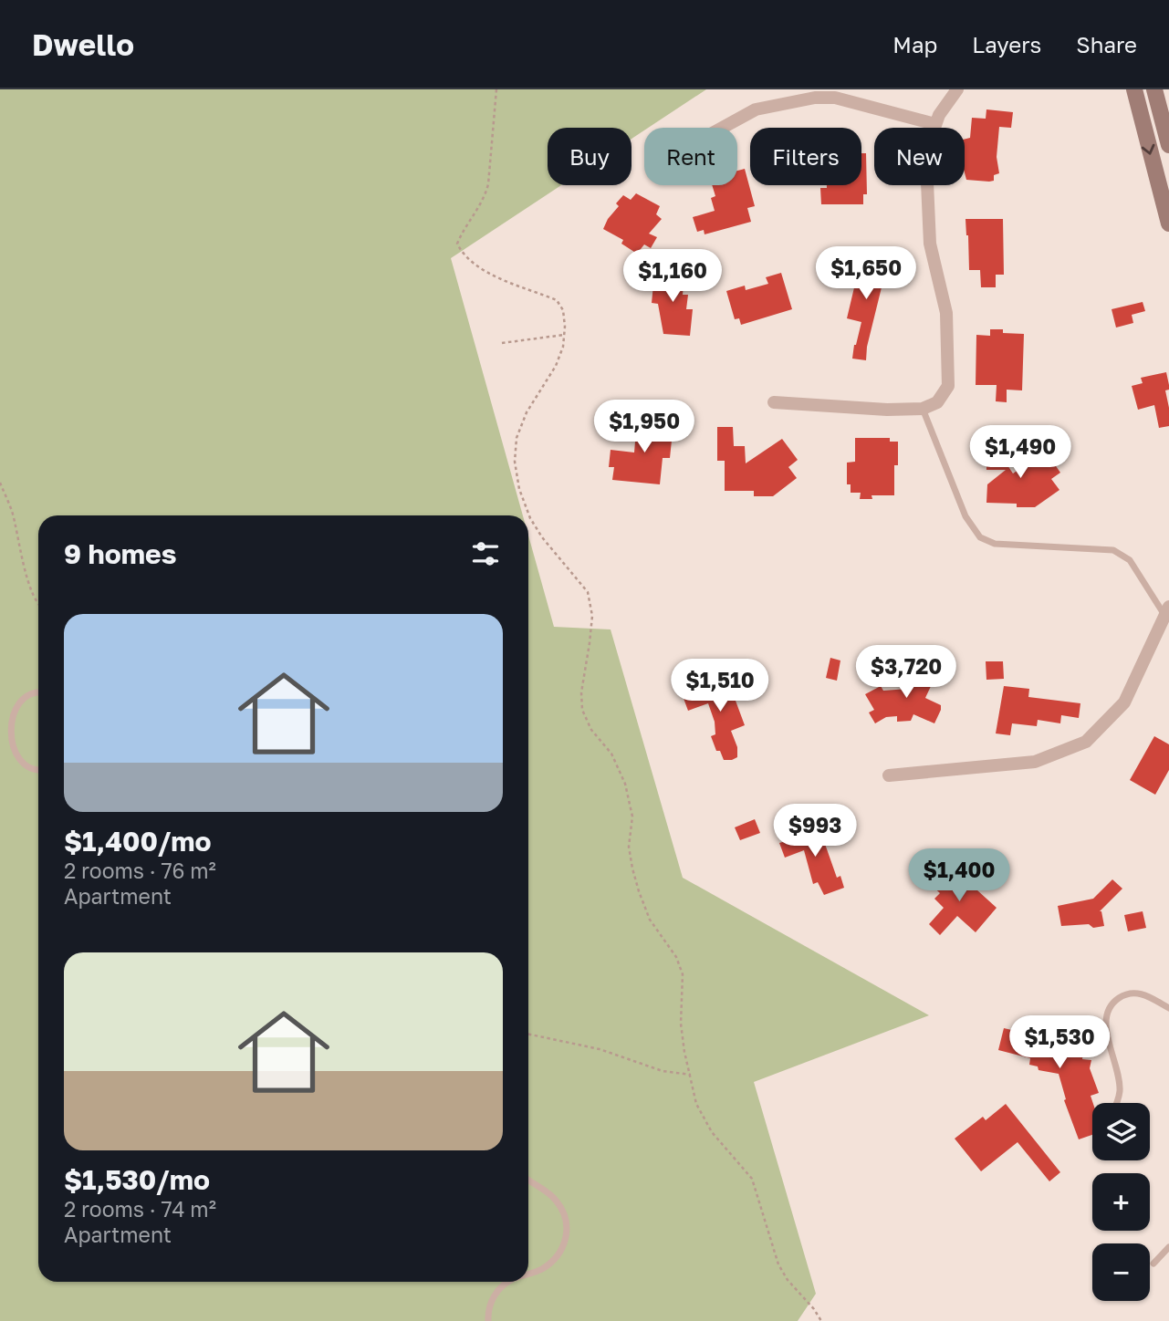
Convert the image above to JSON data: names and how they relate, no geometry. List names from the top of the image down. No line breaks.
{"page":{"header":"Dwello","nav":["Map","Layers","Share"],"chip":["Buy","Rent","Filters","New"],"price":["$1,650","$1,160","$1,950","$1,490","$3,720","$1,510","$993","$1,400","$1,530"],"heading":"9 homes","list":[{"name":"$1,400/mo","note":"2 rooms · 76 m² · Apartment"},{"name":"$1,530/mo","note":"2 rooms · 74 m² · Apartment"}],"map_buttons":["+","−"]}}
